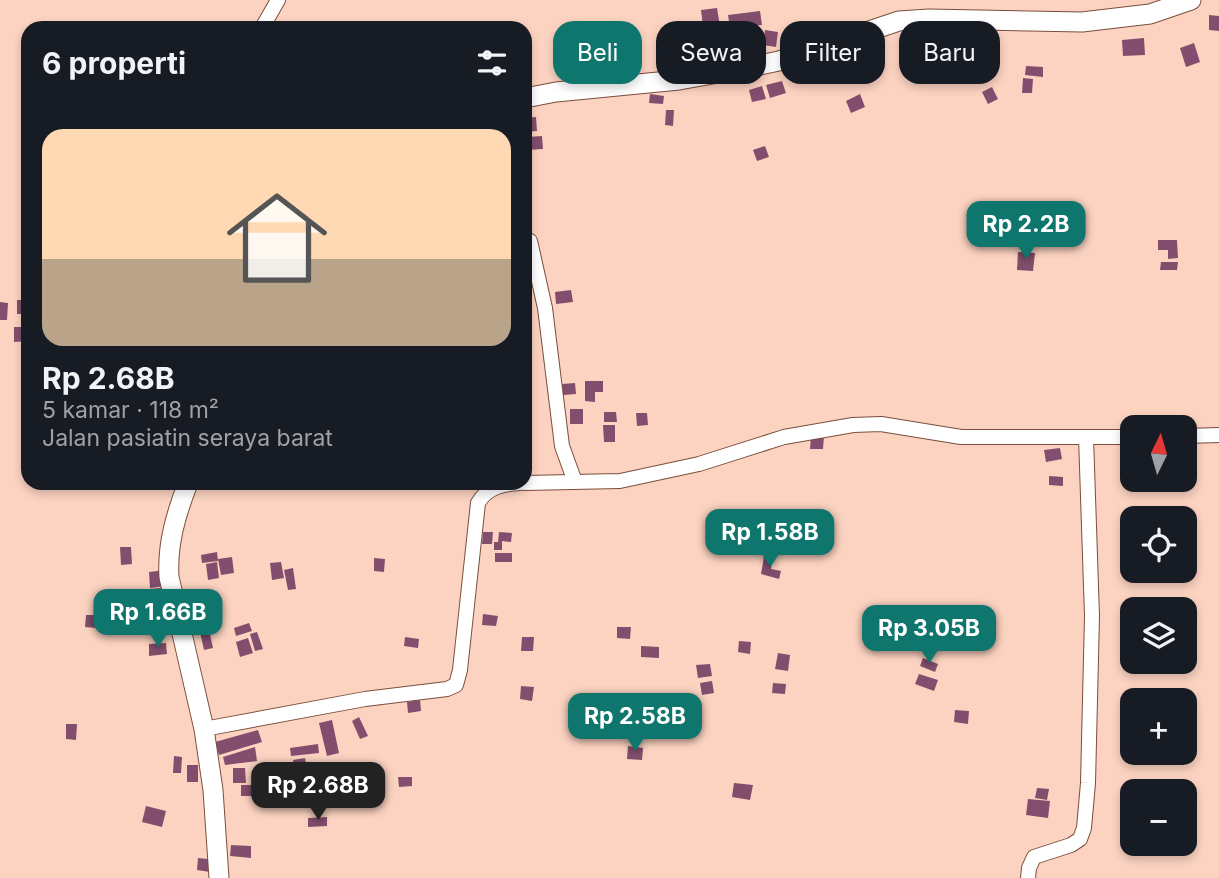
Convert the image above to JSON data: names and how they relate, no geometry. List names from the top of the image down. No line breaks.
{"north":"top","page":{"chip":["Beli","Sewa","Filter","Baru"],"heading":"6 properti","list":[{"name":"Rp 2.68B","note":"5 kamar · 118 m² · Jalan pasiatin seraya barat"}],"price":["Rp 2.2B","Rp 1.58B","Rp 1.66B","Rp 3.05B","Rp 2.58B","Rp 2.68B"],"map_buttons":["+","−"]}}
